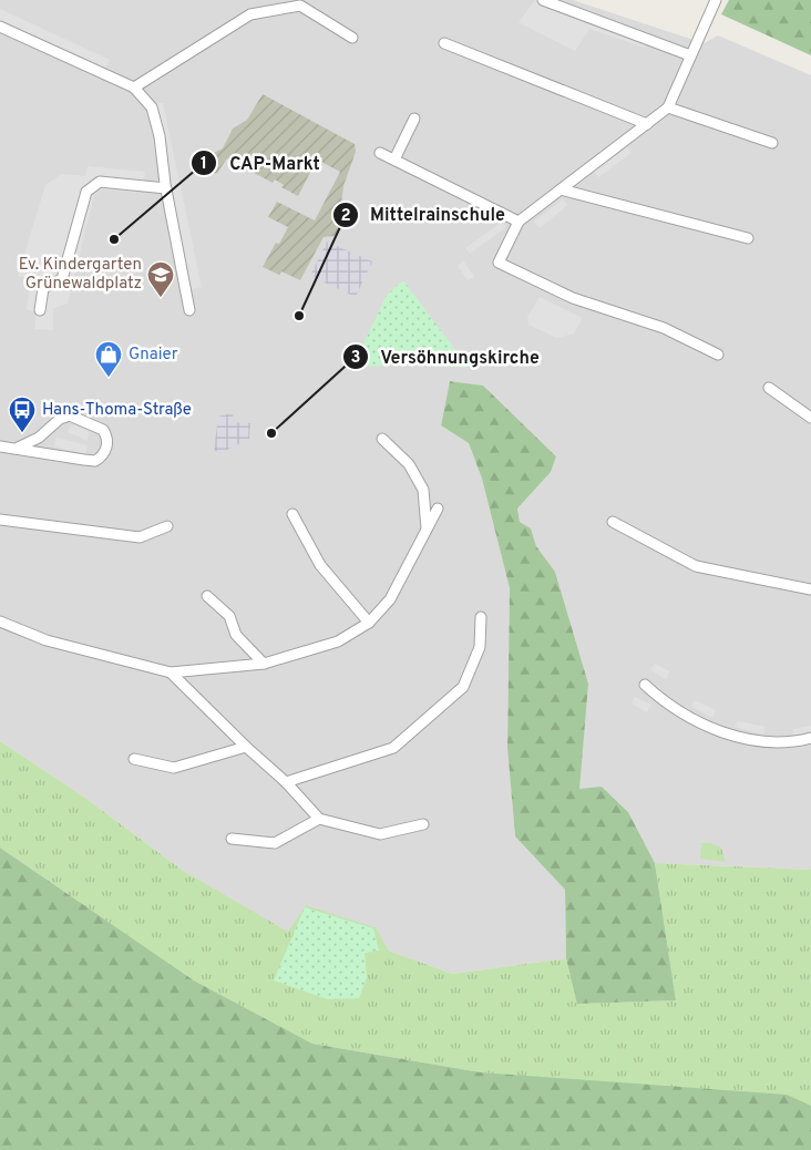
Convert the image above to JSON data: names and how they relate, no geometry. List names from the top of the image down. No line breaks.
{"places":{"other":["CAP-Markt","Mittelrainschule","Versöhnungskirche"],"school or university":["Ev. Kindergarten Grünewaldplatz"],"shop":["Gnaier"],"bus stop":["Hans-Thoma-Straße"]}}
